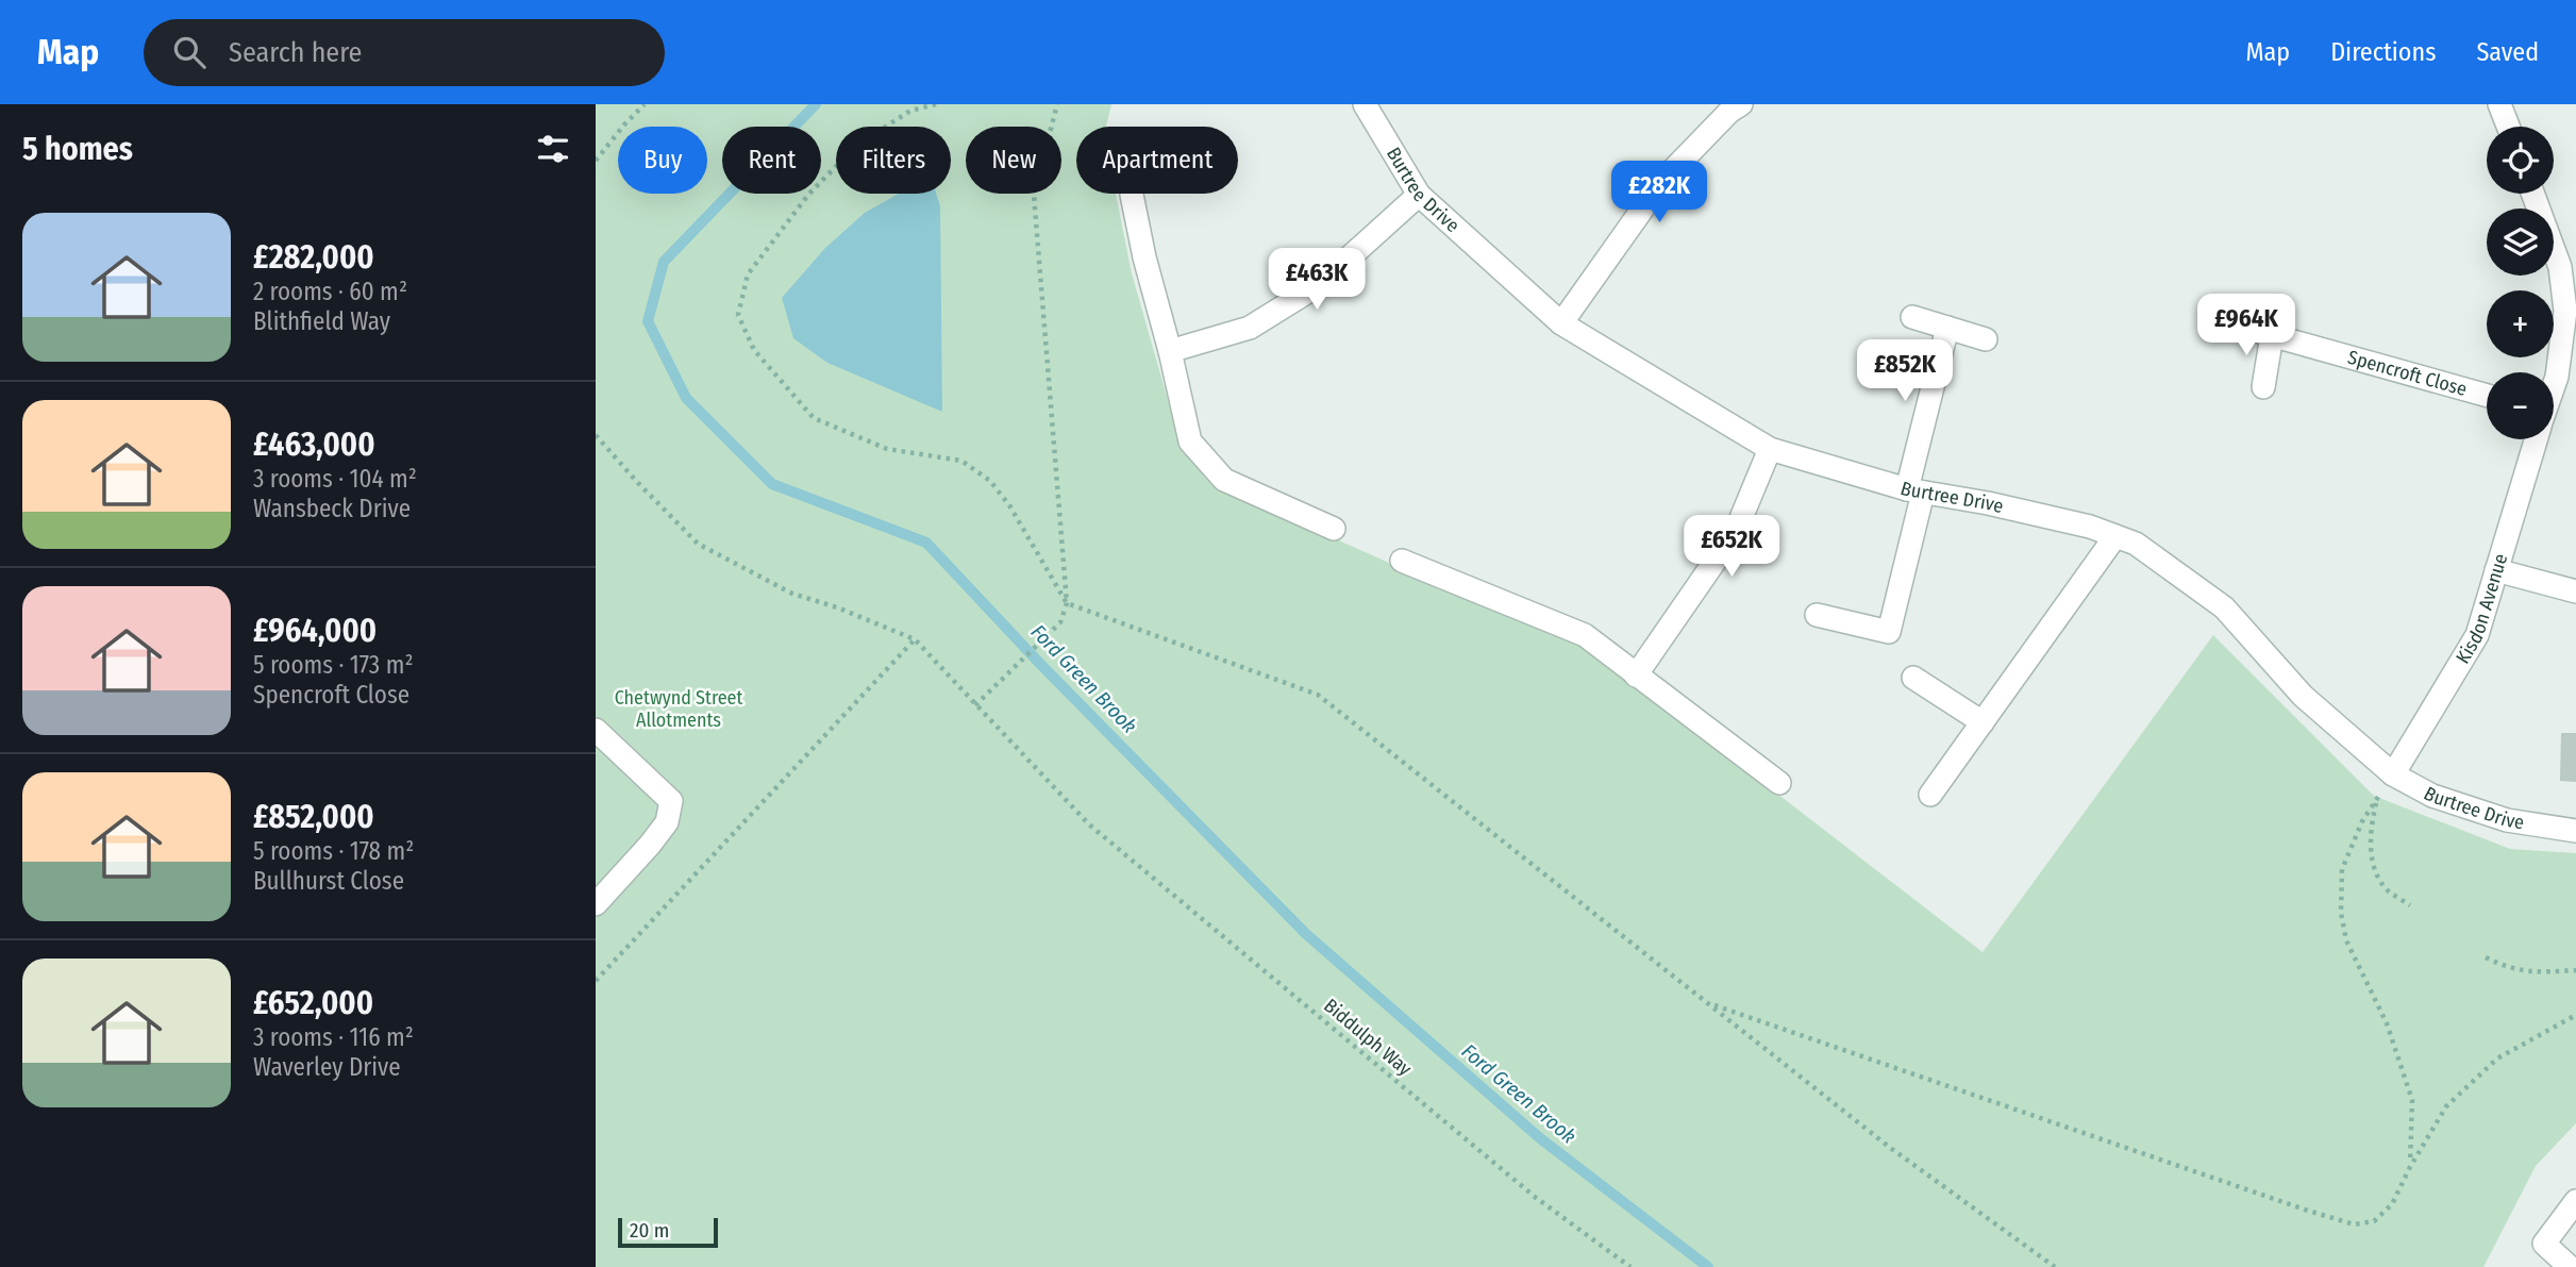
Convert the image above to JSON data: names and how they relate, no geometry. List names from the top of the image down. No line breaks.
{"streets":{"street":["Burtree Drive","Spencroft Close","Kisdon Avenue"],"path":["Biddulph Way"]},"crossings":[["Burtree Drive","Kisdon Avenue"]],"water":["Ford Green Brook"],"parks":["Chetwynd Street Allotments"],"scale_bar":"20 m","page":{"header":"Map","search":"Search here","nav":["Map","Directions","Saved"],"heading":"5 homes","map_buttons":["+","−"],"chip":["Buy","Rent","Filters","New","Apartment"],"price":["£282K","£463K","£964K","£852K","£652K"],"list":[{"name":"£282,000","note":"2 rooms · 60 m² · Blithfield Way"},{"name":"£463,000","note":"3 rooms · 104 m² · Wansbeck Drive"},{"name":"£964,000","note":"5 rooms · 173 m² · Spencroft Close"},{"name":"£852,000","note":"5 rooms · 178 m² · Bullhurst Close"},{"name":"£652,000","note":"3 rooms · 116 m² · Waverley Drive"}],"scale":"20 m"}}
